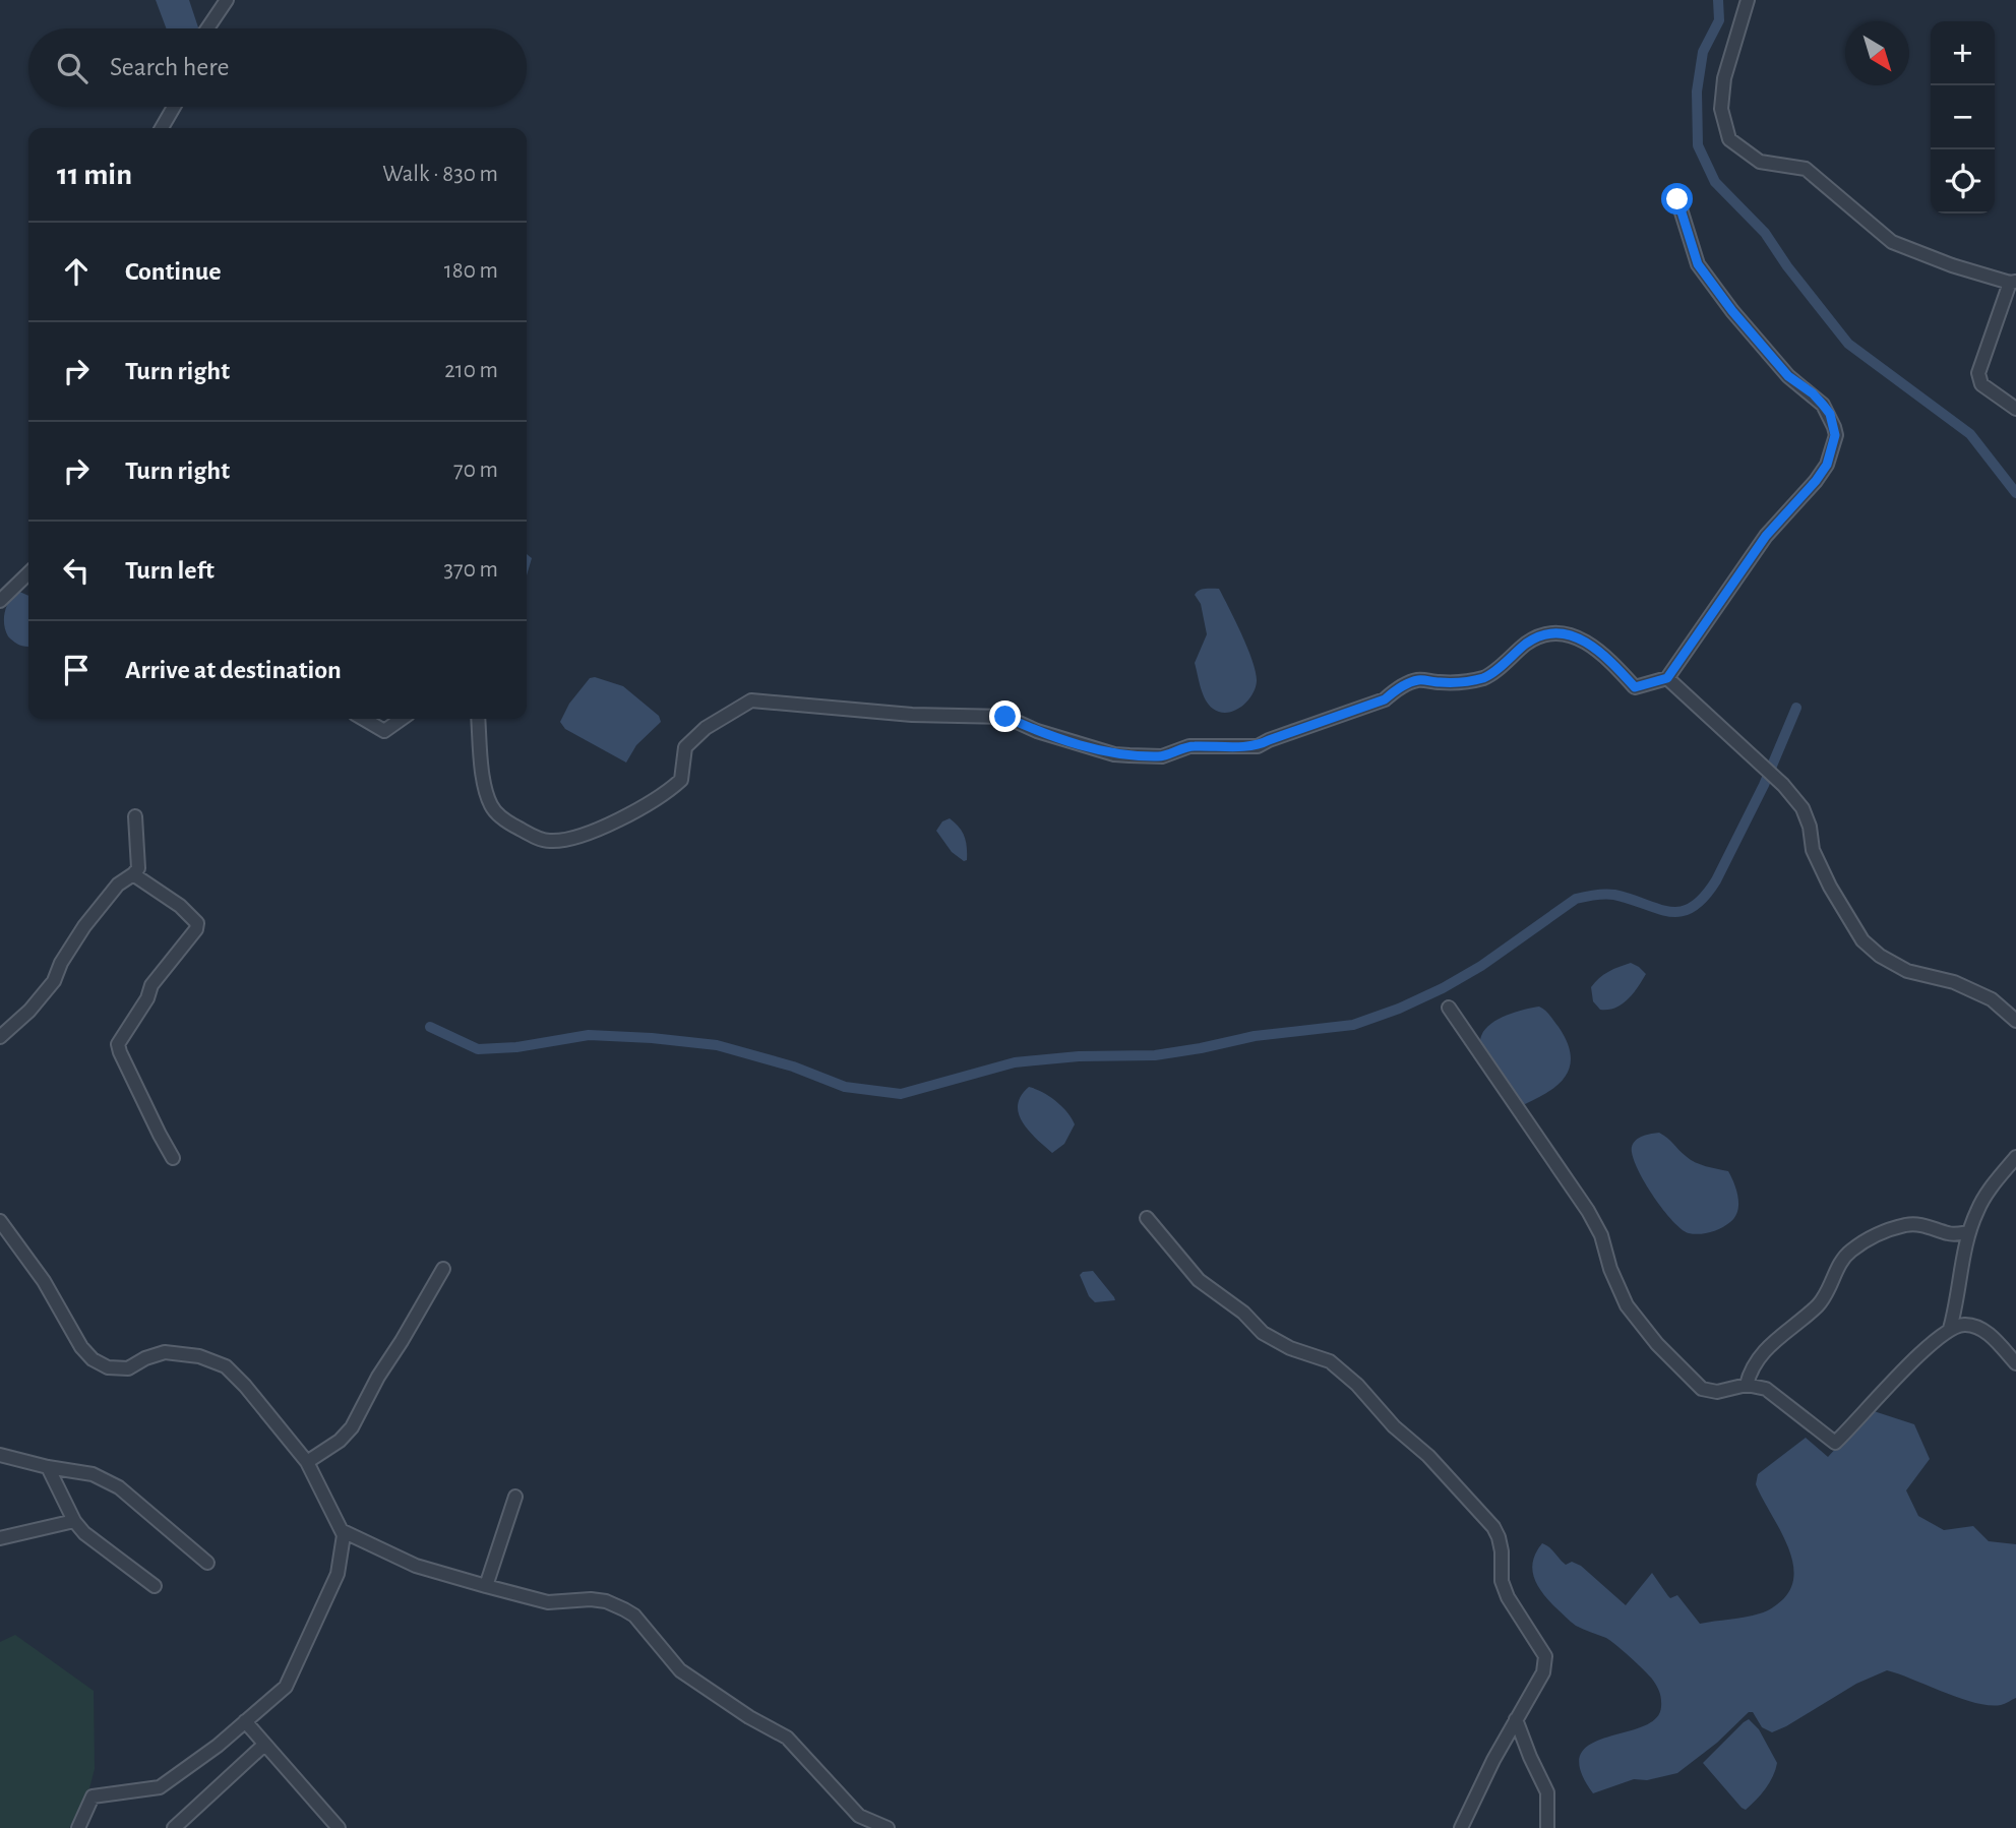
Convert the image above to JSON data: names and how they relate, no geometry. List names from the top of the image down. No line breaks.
{"north":"bottom right","page":{"map_buttons":["+","−"],"search":"Search here","heading":["11 min","Walk · 830 m"],"list":[["Continue","180 m"],["Turn right","210 m"],["Turn right","70 m"],["Turn left","370 m"],"Arrive at destination"]}}
